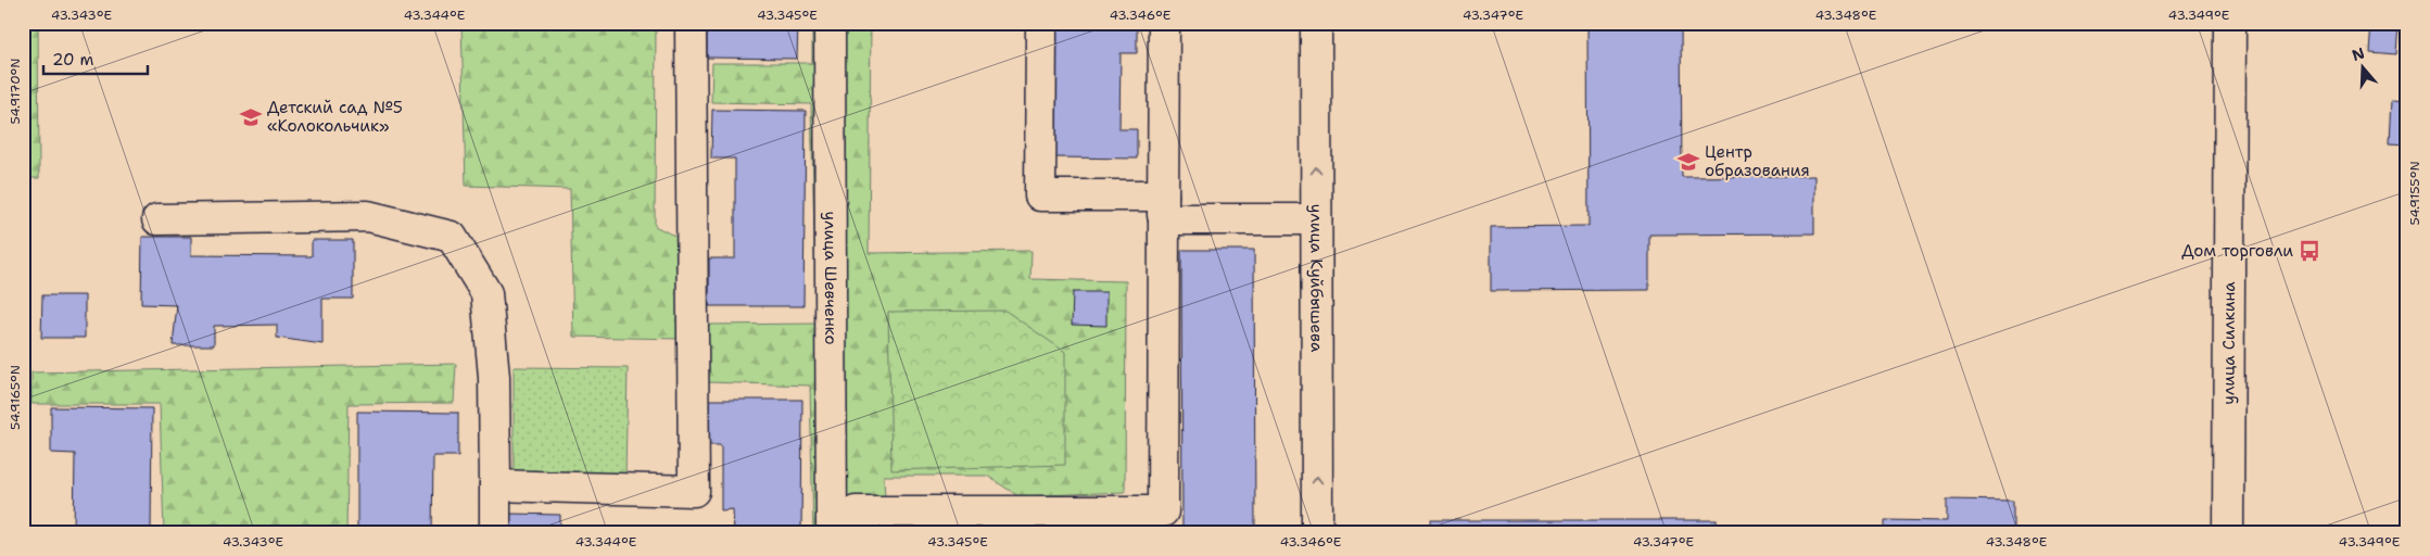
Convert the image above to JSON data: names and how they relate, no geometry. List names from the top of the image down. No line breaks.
{"streets":{"street":["улица Шевченко","улица Куйбышева","улица Силкина"]},"places":{"school or university":["Детский сад №5 «Колокольчик»","Центр образования"],"bus stop":["Дом торговли"]},"scale_bar":"20 m","north":"top","coordinates":["43.343°E","43.344°E","43.345°E","43.346°E","43.347°E","43.348°E","43.349°E","54.9170°N","54.9155°N","54.9165°N"]}
